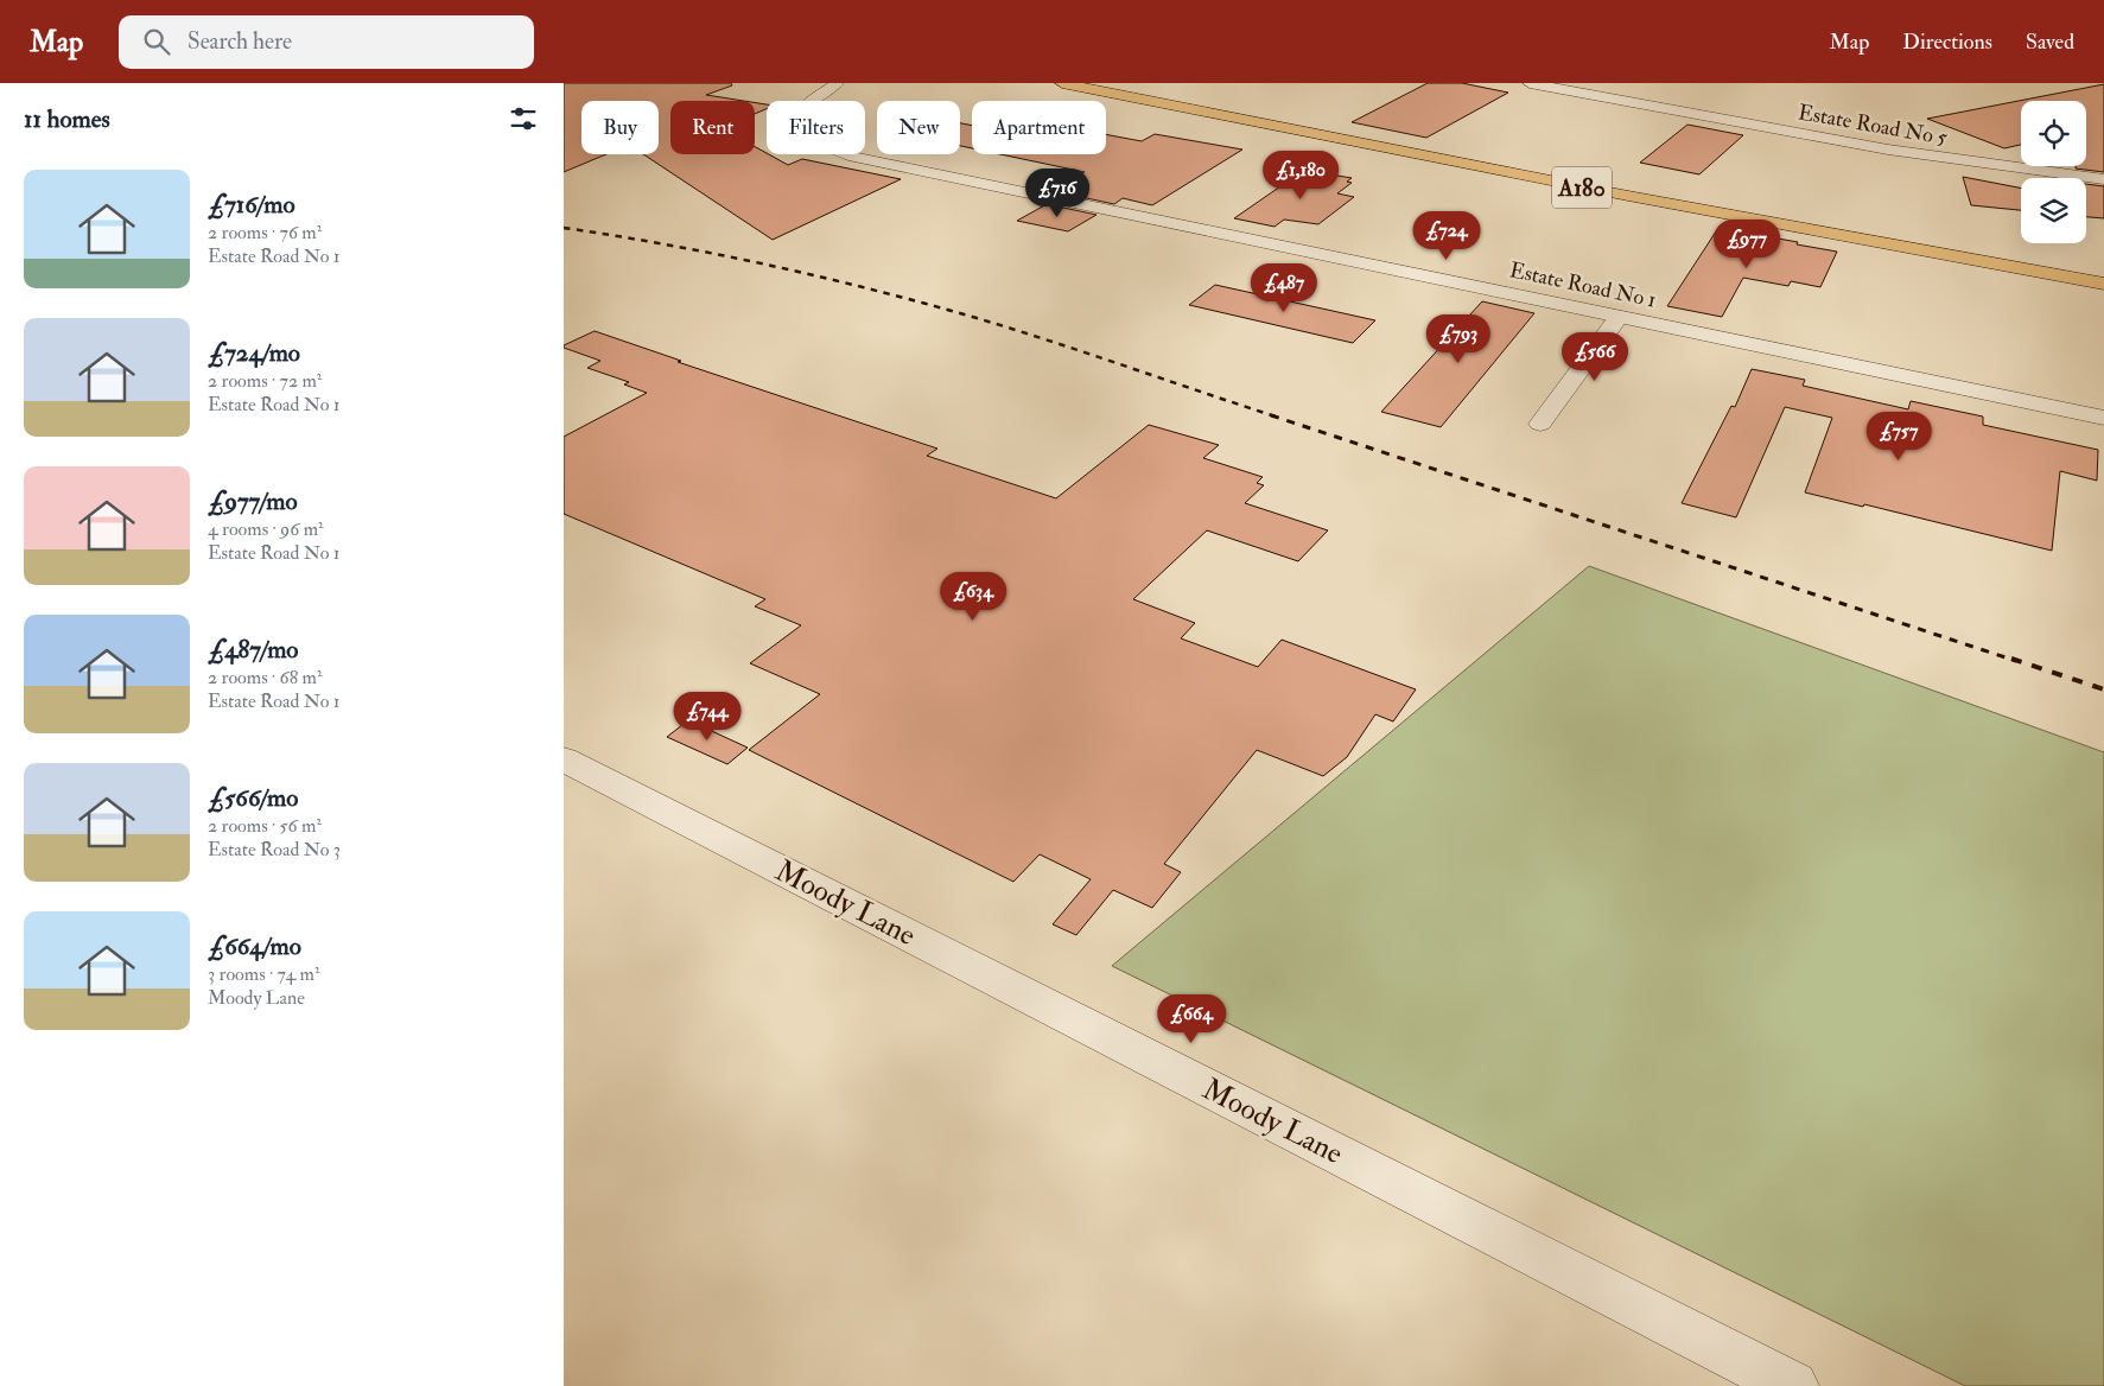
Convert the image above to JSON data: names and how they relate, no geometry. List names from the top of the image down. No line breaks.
{"streets":{"highway":["A180"],"street":["Estate Road No 5","Estate Road No 1","Moody Lane"]},"page":{"header":"Map","search":"Search here","nav":["Map","Directions","Saved"],"heading":"11 homes","chip":["Buy","Rent","Filters","New","Apartment"],"price":["£1,180","£716","£724","£977","£487","£793","£566","£757","£634","£744","£664"],"list":[{"name":"£716/mo","note":"2 rooms · 76 m² · Estate Road No 1"},{"name":"£724/mo","note":"2 rooms · 72 m² · Estate Road No 1"},{"name":"£977/mo","note":"4 rooms · 96 m² · Estate Road No 1"},{"name":"£487/mo","note":"2 rooms · 68 m² · Estate Road No 1"},{"name":"£566/mo","note":"2 rooms · 56 m² · Estate Road No 3"},{"name":"£664/mo","note":"3 rooms · 74 m² · Moody Lane"}]}}
